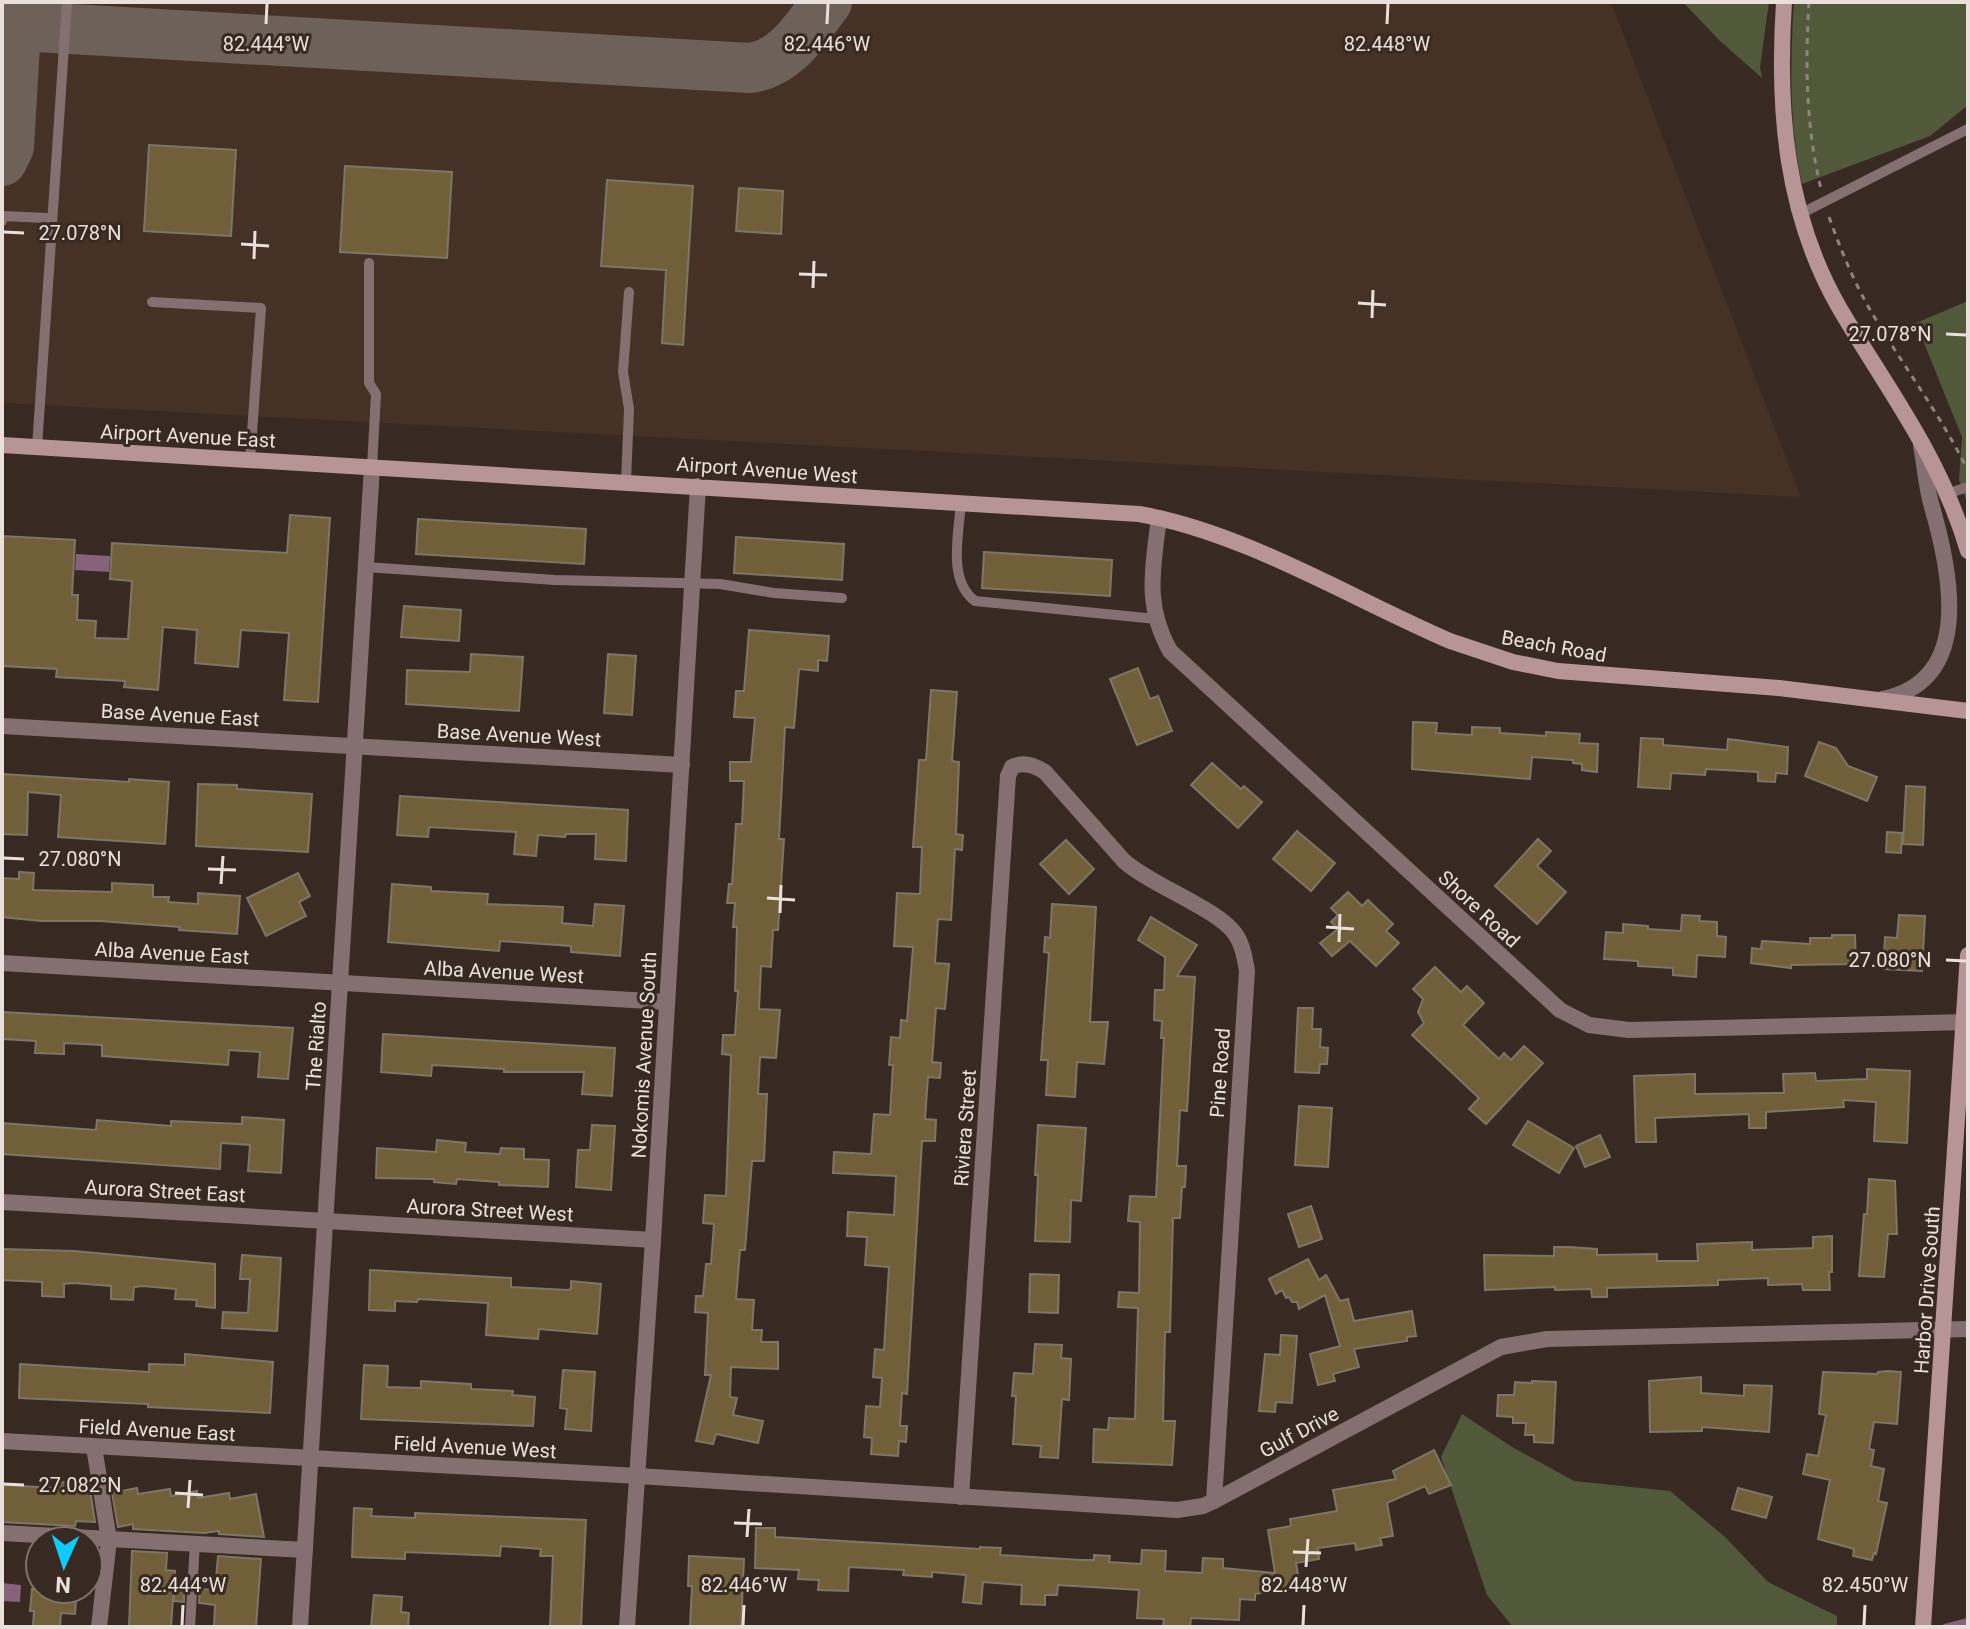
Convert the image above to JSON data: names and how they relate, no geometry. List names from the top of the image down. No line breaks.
{"streets":{"street":["Airport Avenue East","Airport Avenue West","Beach Road","Base Avenue East","Base Avenue West","Shore Road","Alba Avenue East","Alba Avenue West","The Rialto","Nokomis Avenue South","Pine Road","Riviera Street","Aurora Street East","Aurora Street West","Harbor Drive South","Field Avenue East","Gulf Drive","Field Avenue West"]},"crossings":[["Airport Avenue East","Airport Avenue West"],["Airport Avenue East","The Rialto"],["Airport Avenue West","Beach Road"],["Airport Avenue West","Shore Road"],["Airport Avenue West","The Rialto"],["Airport Avenue West","Nokomis Avenue South"],["Beach Road","Shore Road"],["Base Avenue East","Base Avenue West"],["Base Avenue East","The Rialto"],["Base Avenue West","The Rialto"],["Base Avenue West","Nokomis Avenue South"],["Shore Road","Harbor Drive South"],["Alba Avenue East","Alba Avenue West"],["Alba Avenue East","The Rialto"],["Alba Avenue West","The Rialto"],["Alba Avenue West","Nokomis Avenue South"],["The Rialto","Aurora Street East"],["The Rialto","Aurora Street West"],["The Rialto","Field Avenue East"],["The Rialto","Field Avenue West"],["Nokomis Avenue South","Aurora Street West"],["Nokomis Avenue South","Gulf Drive"],["Nokomis Avenue South","Field Avenue West"],["Pine Road","Riviera Street"],["Pine Road","Gulf Drive"],["Riviera Street","Gulf Drive"],["Aurora Street East","Aurora Street West"],["Harbor Drive South","Gulf Drive"],["Field Avenue East","Field Avenue West"],["Gulf Drive","Field Avenue West"]],"north":"bottom","coordinates":["82.444°W","82.446°W","82.448°W","27.078°N","27.080°N","27.082°N","82.450°W"]}
